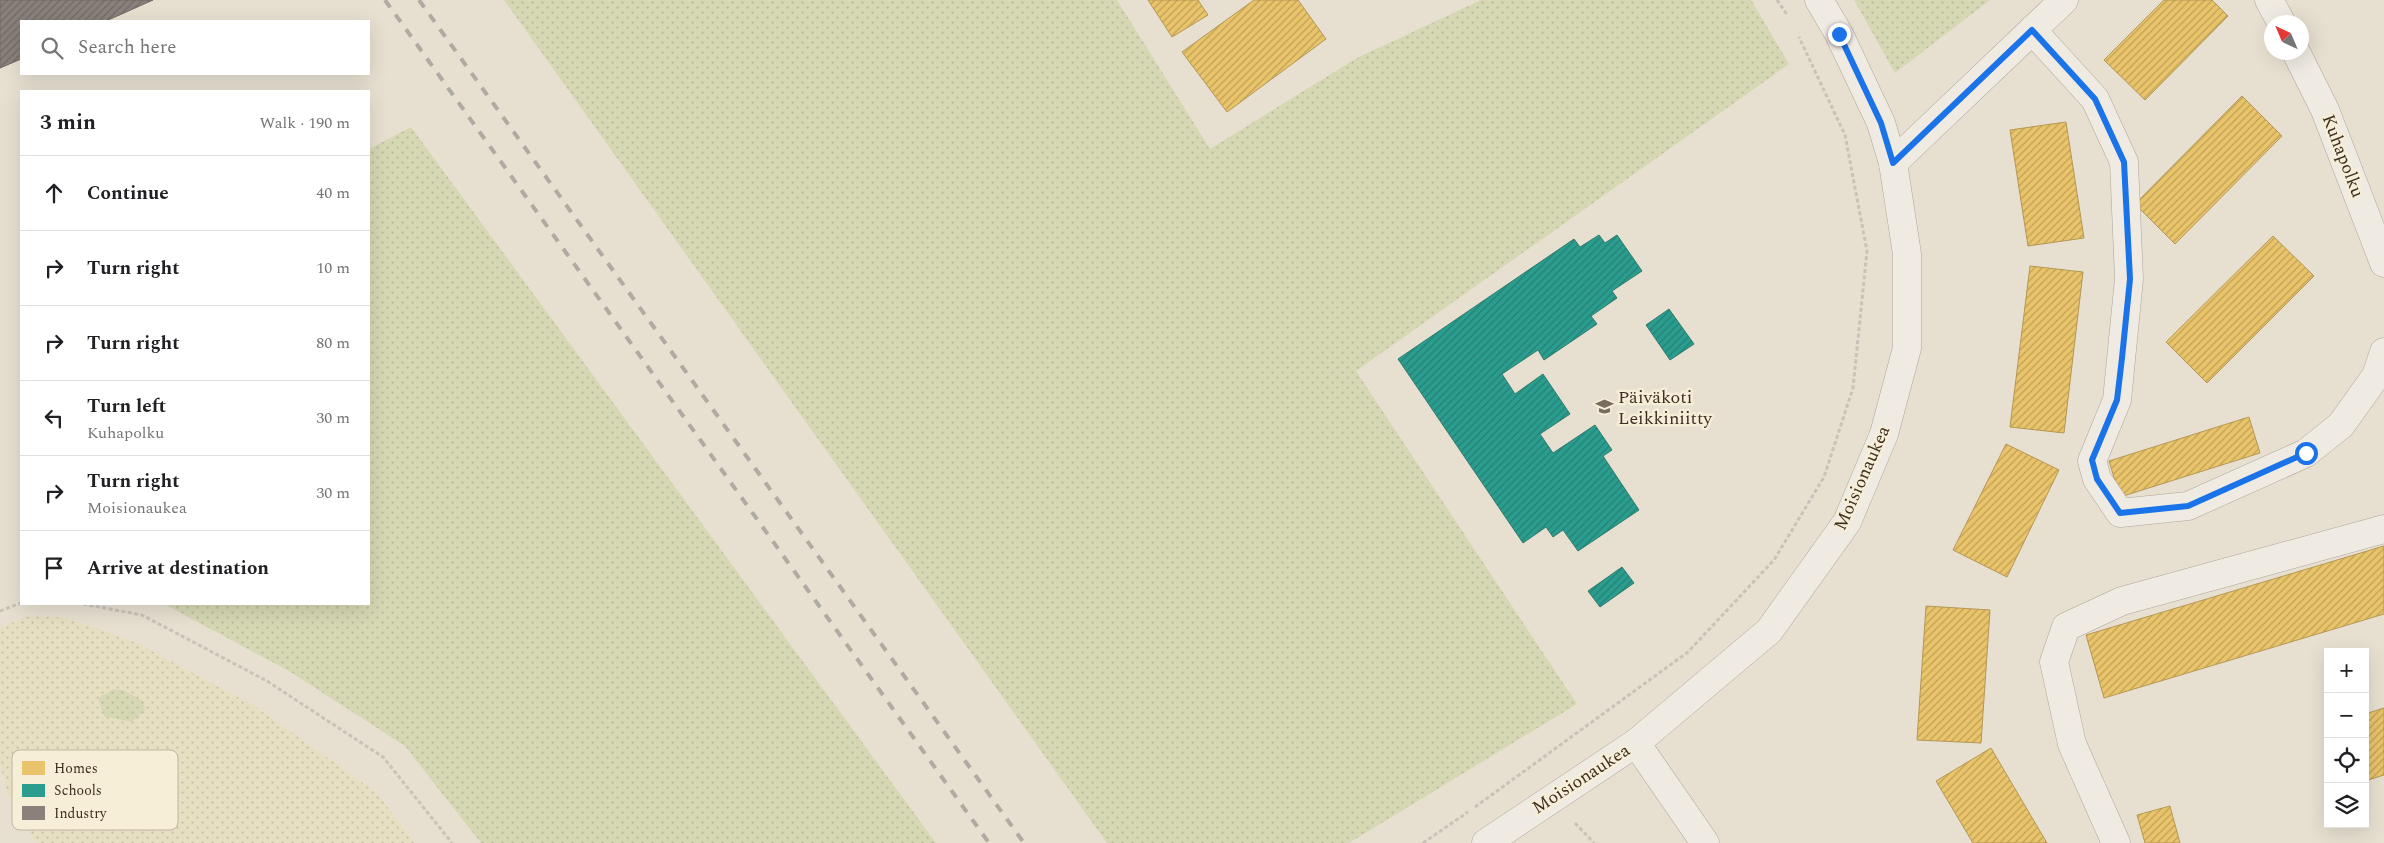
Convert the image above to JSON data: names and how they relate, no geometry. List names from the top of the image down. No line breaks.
{"streets":{"street":["Kuhapolku","Moisionaukea"]},"places":{"school or university":["Päiväkoti Leikkiniitty"]},"legend":["Homes","Schools","Industry"],"north":"top left","page":{"search":"Search here","heading":["3 min","Walk · 190 m"],"list":[["Continue","40 m"],["Turn right","10 m"],["Turn right","80 m"],["Turn left","Kuhapolku","30 m"],["Turn right","Moisionaukea","30 m"],"Arrive at destination"],"map_buttons":["+","−"]}}
